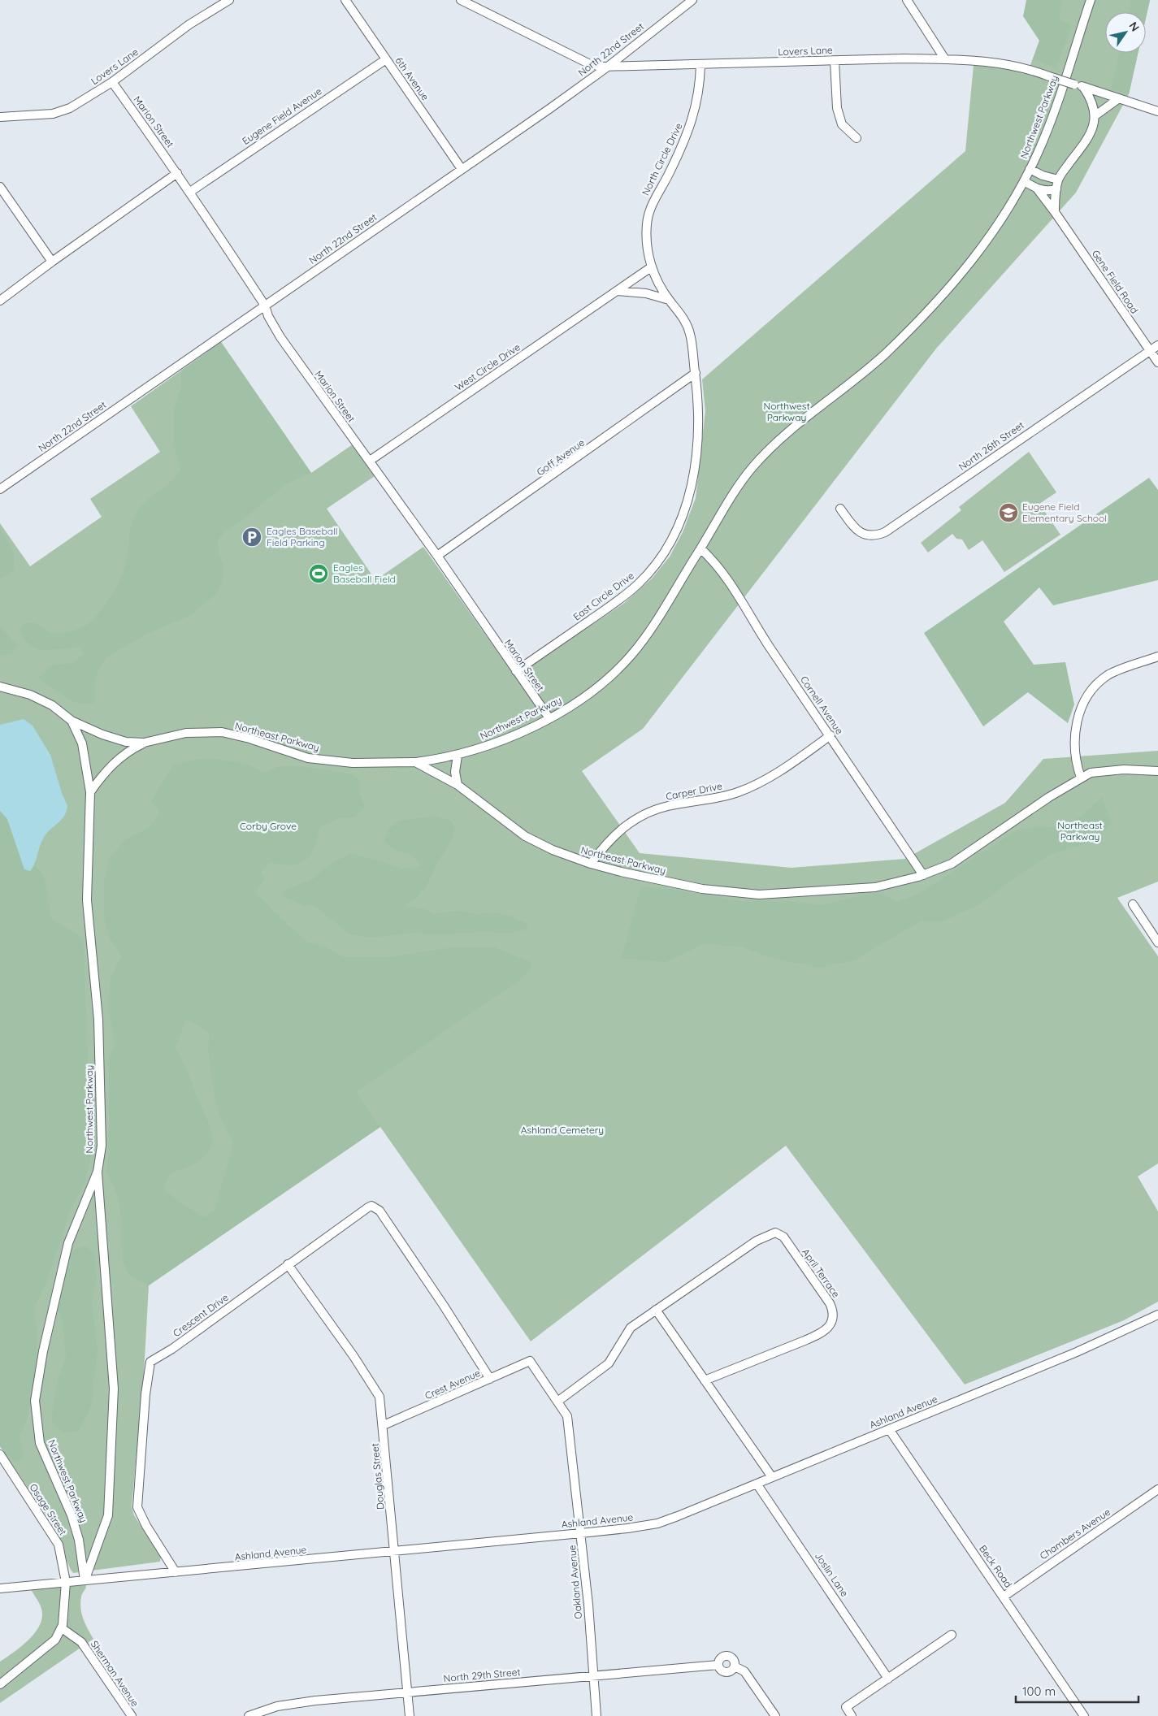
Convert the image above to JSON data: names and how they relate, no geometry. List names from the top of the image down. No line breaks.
{"streets":{"street":["North 22nd Street","Lovers Lane","6th Avenue","Eugene Field Avenue","Northwest Parkway","Marion Street","North Circle Drive","Gene Field Road","West Circle Drive","North 26th Street","Goff Avenue","East Circle Drive","Cornell Avenue","Northeast Parkway","Carper Drive","April Terrace","Crescent Drive","Crest Avenue","Ashland Avenue","Douglas Street","Osage Street","Chambers Avenue","Beck Road","Joslin Lane","Oakland Avenue","Sherman Avenue","North 29th Street"]},"crossings":[["North 22nd Street","Lovers Lane"],["North 22nd Street","6th Avenue"],["North 22nd Street","Marion Street"],["Lovers Lane","Marion Street"],["Lovers Lane","North Circle Drive"],["6th Avenue","Eugene Field Avenue"],["Eugene Field Avenue","Marion Street"],["Northwest Parkway","Marion Street"],["Northwest Parkway","Cornell Avenue"],["Northwest Parkway","Northeast Parkway"],["Northwest Parkway","Ashland Avenue"],["Marion Street","West Circle Drive"],["Marion Street","Goff Avenue"],["Marion Street","East Circle Drive"],["North Circle Drive","West Circle Drive"],["North Circle Drive","Goff Avenue"],["North Circle Drive","East Circle Drive"],["Gene Field Road","North 26th Street"],["Goff Avenue","East Circle Drive"],["Cornell Avenue","Northeast Parkway"],["Cornell Avenue","Carper Drive"],["Northeast Parkway","Carper Drive"],["Crescent Drive","Crest Avenue"],["Crescent Drive","Ashland Avenue"],["Crescent Drive","Douglas Street"],["Crest Avenue","Douglas Street"],["Crest Avenue","Oakland Avenue"],["Ashland Avenue","Douglas Street"],["Ashland Avenue","Osage Street"],["Ashland Avenue","Beck Road"],["Ashland Avenue","Joslin Lane"],["Ashland Avenue","Oakland Avenue"],["Douglas Street","North 29th Street"],["Osage Street","Sherman Avenue"],["Chambers Avenue","Beck Road"],["Oakland Avenue","North 29th Street"]],"parks":["Northwest Parkway","Northeast Parkway","Corby Grove","Ashland Cemetery"],"places":{"school or university":["Eugene Field Elementary School"],"parking":["Eagles Baseball Field Parking"],"sports":["Eagles Baseball Field"]},"scale_bar":"100 m","north":"top right"}
